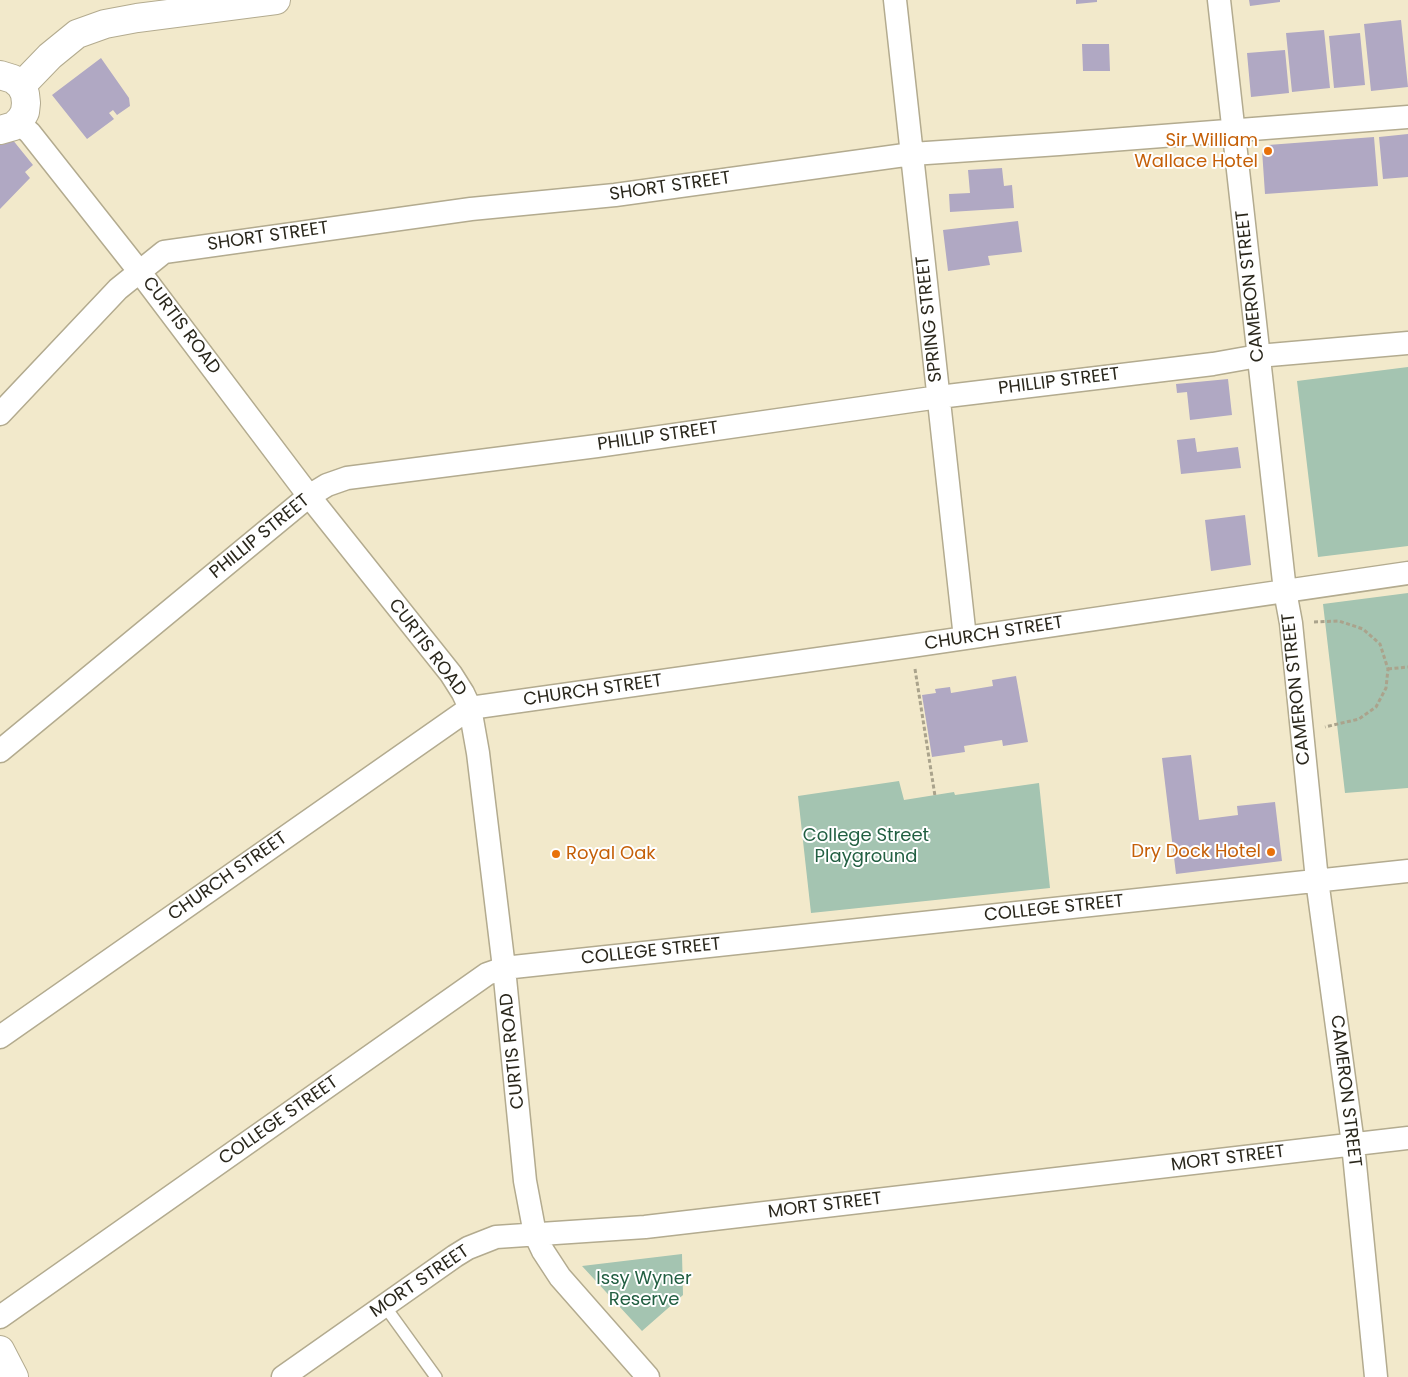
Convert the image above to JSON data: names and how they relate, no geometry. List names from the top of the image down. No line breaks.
{"streets":{"street":["SHORT STREET","CAMERON STREET","SPRING STREET","CURTIS ROAD","PHILLIP STREET","CHURCH STREET","COLLEGE STREET","MORT STREET"]},"crossings":[["SHORT STREET","CAMERON STREET"],["SHORT STREET","SPRING STREET"],["SHORT STREET","CURTIS ROAD"],["CAMERON STREET","PHILLIP STREET"],["CAMERON STREET","CHURCH STREET"],["CAMERON STREET","COLLEGE STREET"],["CAMERON STREET","MORT STREET"],["SPRING STREET","PHILLIP STREET"],["SPRING STREET","CHURCH STREET"],["CURTIS ROAD","PHILLIP STREET"],["CURTIS ROAD","CHURCH STREET"],["CURTIS ROAD","COLLEGE STREET"],["CURTIS ROAD","MORT STREET"]],"parks":["College Street Playground","Issy Wyner Reserve"],"places":["Sir William Wallace Hotel","Dry Dock Hotel","Royal Oak"]}
